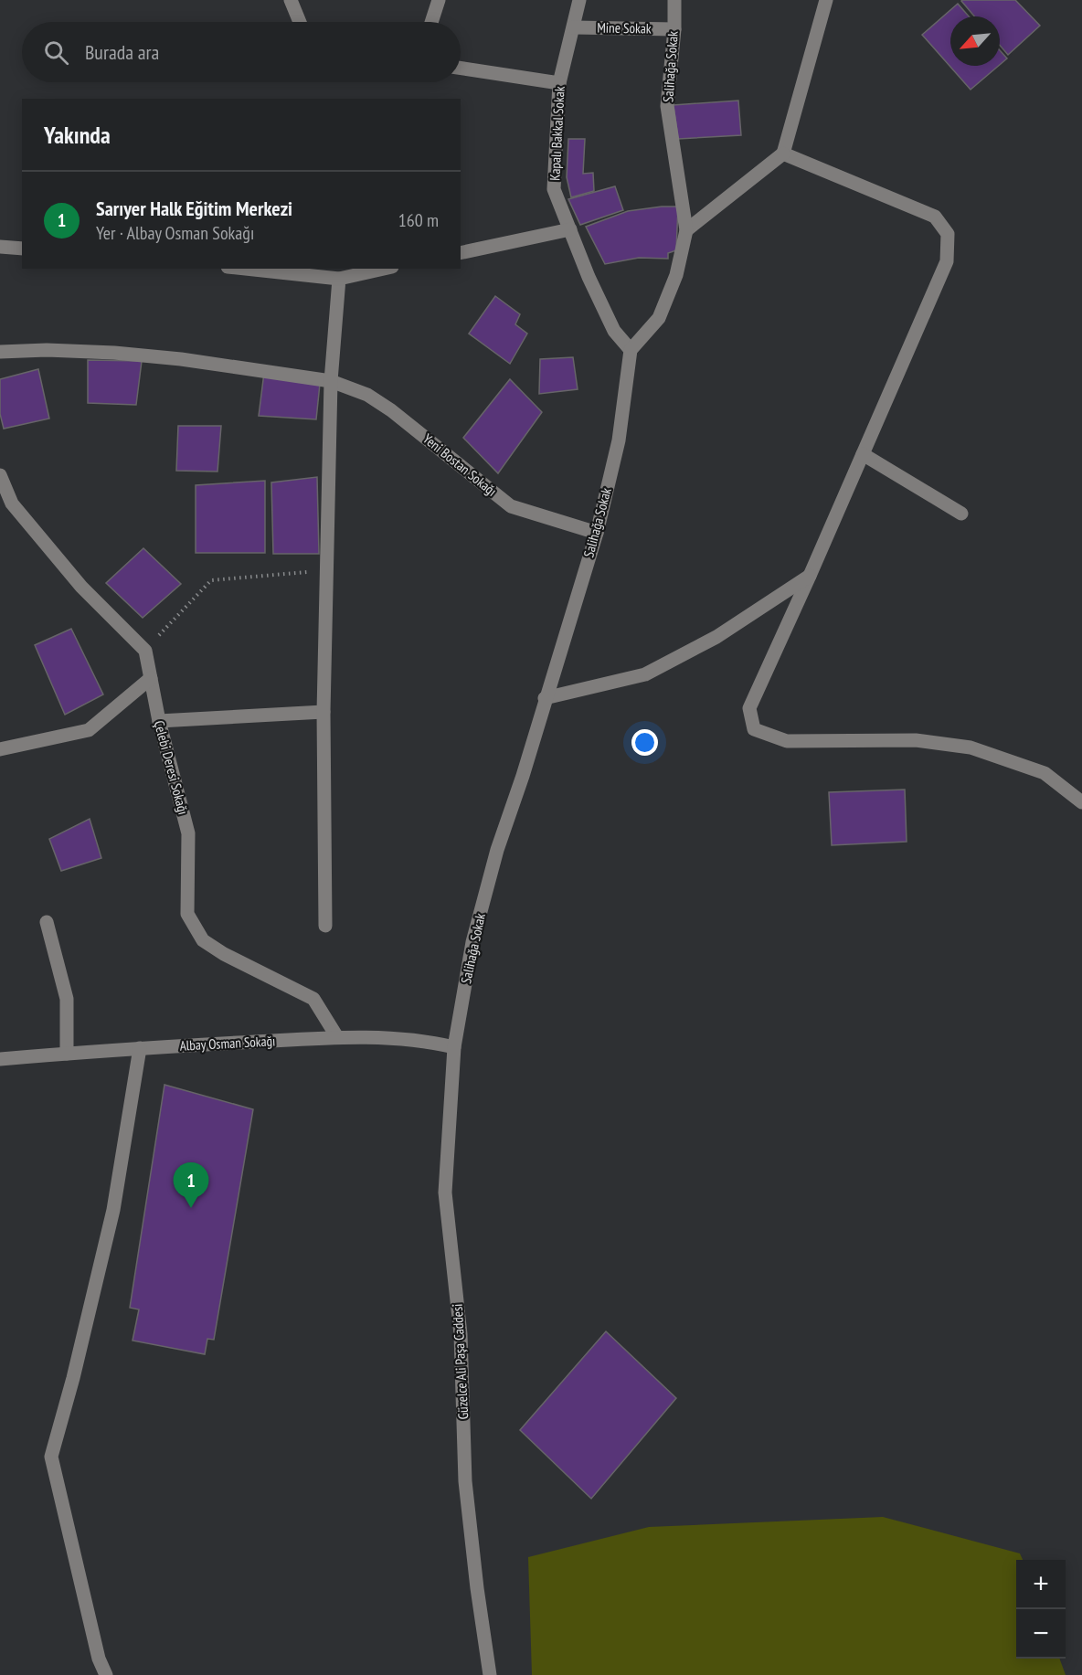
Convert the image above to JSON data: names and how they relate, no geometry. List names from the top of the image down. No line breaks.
{"streets":{"street":["Mine Sokak","Salihağa Sokak","Kapalı Bakkal Sokak","Yeni Bostan Sokağı","Çelebi Deresi Sokağı","Albay Osman Sokağı","Güzelce Ali Paşa Caddesi"]},"crossings":[["Mine Sokak","Salihağa Sokak"],["Mine Sokak","Kapalı Bakkal Sokak"],["Salihağa Sokak","Kapalı Bakkal Sokak"],["Salihağa Sokak","Yeni Bostan Sokağı"],["Salihağa Sokak","Albay Osman Sokağı"],["Salihağa Sokak","Güzelce Ali Paşa Caddesi"],["Çelebi Deresi Sokağı","Albay Osman Sokağı"],["Albay Osman Sokağı","Güzelce Ali Paşa Caddesi"]],"north":"bottom left","page":{"search":"Burada ara","heading":"Yakında","list":[{"mark":"1","name":"Sarıyer Halk Eğitim Merkezi","note":"Yer · Albay Osman Sokağı","value":"160 m"}],"pins":"1","map_buttons":["+","−"]}}
